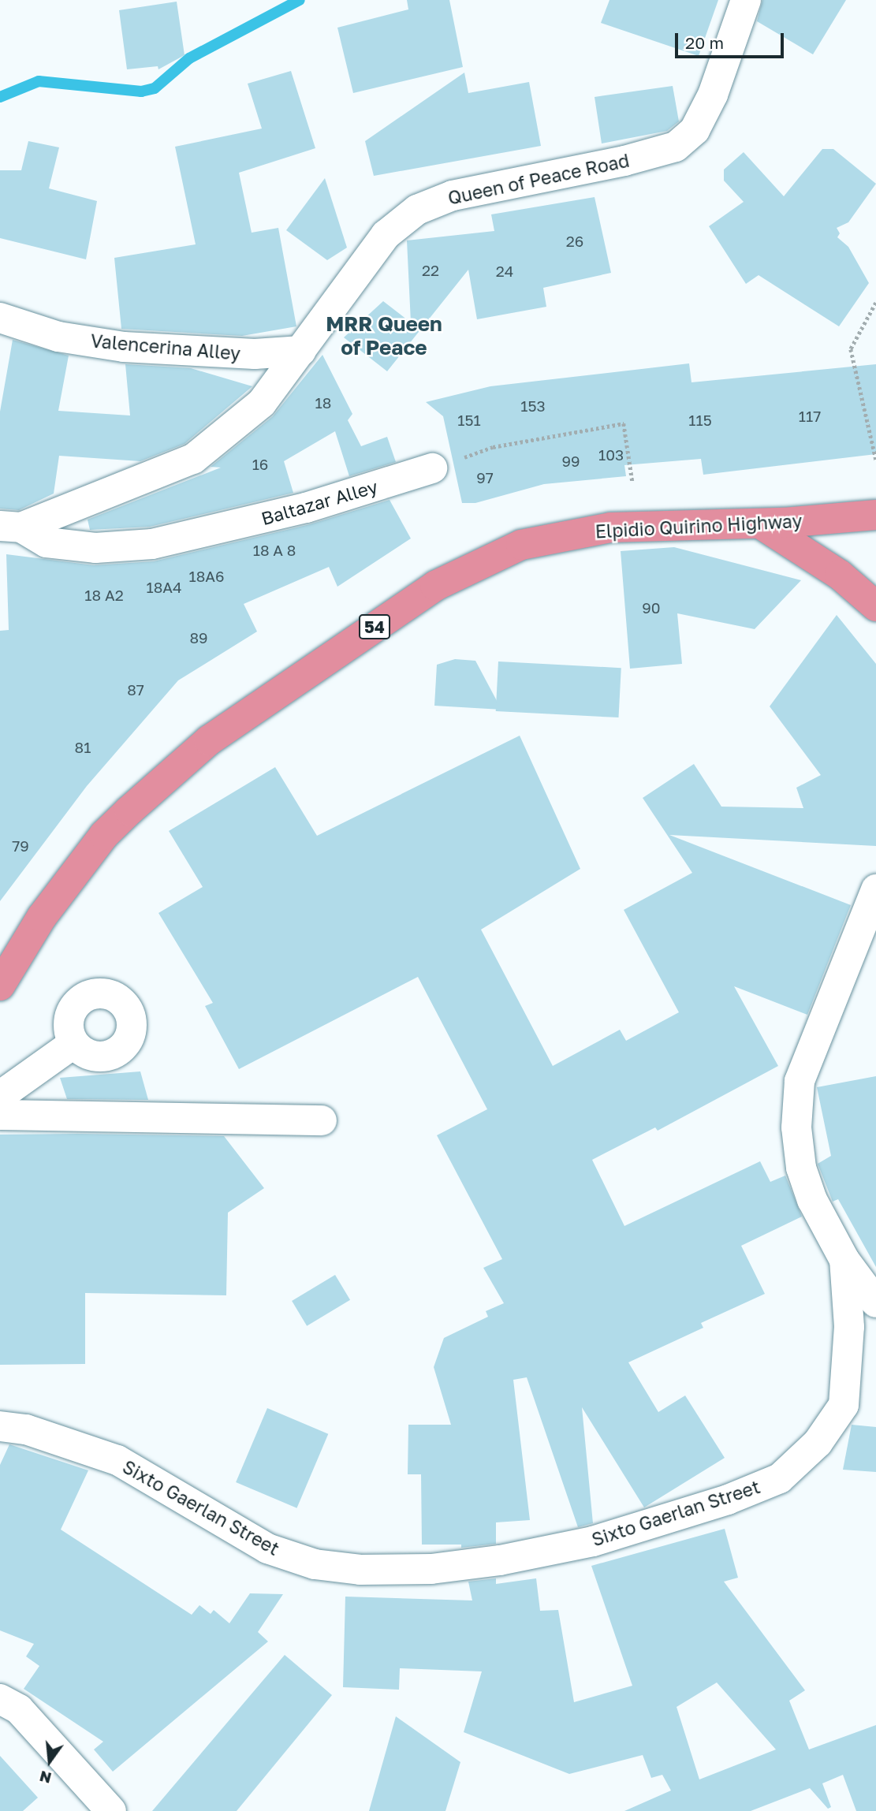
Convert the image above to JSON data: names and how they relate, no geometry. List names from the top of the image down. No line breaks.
{"streets":{"highway":["Elpidio Quirino Highway","54"],"street":["Queen of Peace Road","Valencerina Alley","Baltazar Alley","Sixto Gaerlan Street"]},"crossings":[["Queen of Peace Road","Valencerina Alley"],["Queen of Peace Road","Baltazar Alley"]],"districts":["MRR Queen of Peace"],"house_numbers":["26","22","24","18","153","117","151","115","103","99","16","97","18 A 8","18A6","18A4","18 A2","90","89","87","81","79"],"scale_bar":"20 m","north":"bottom"}
